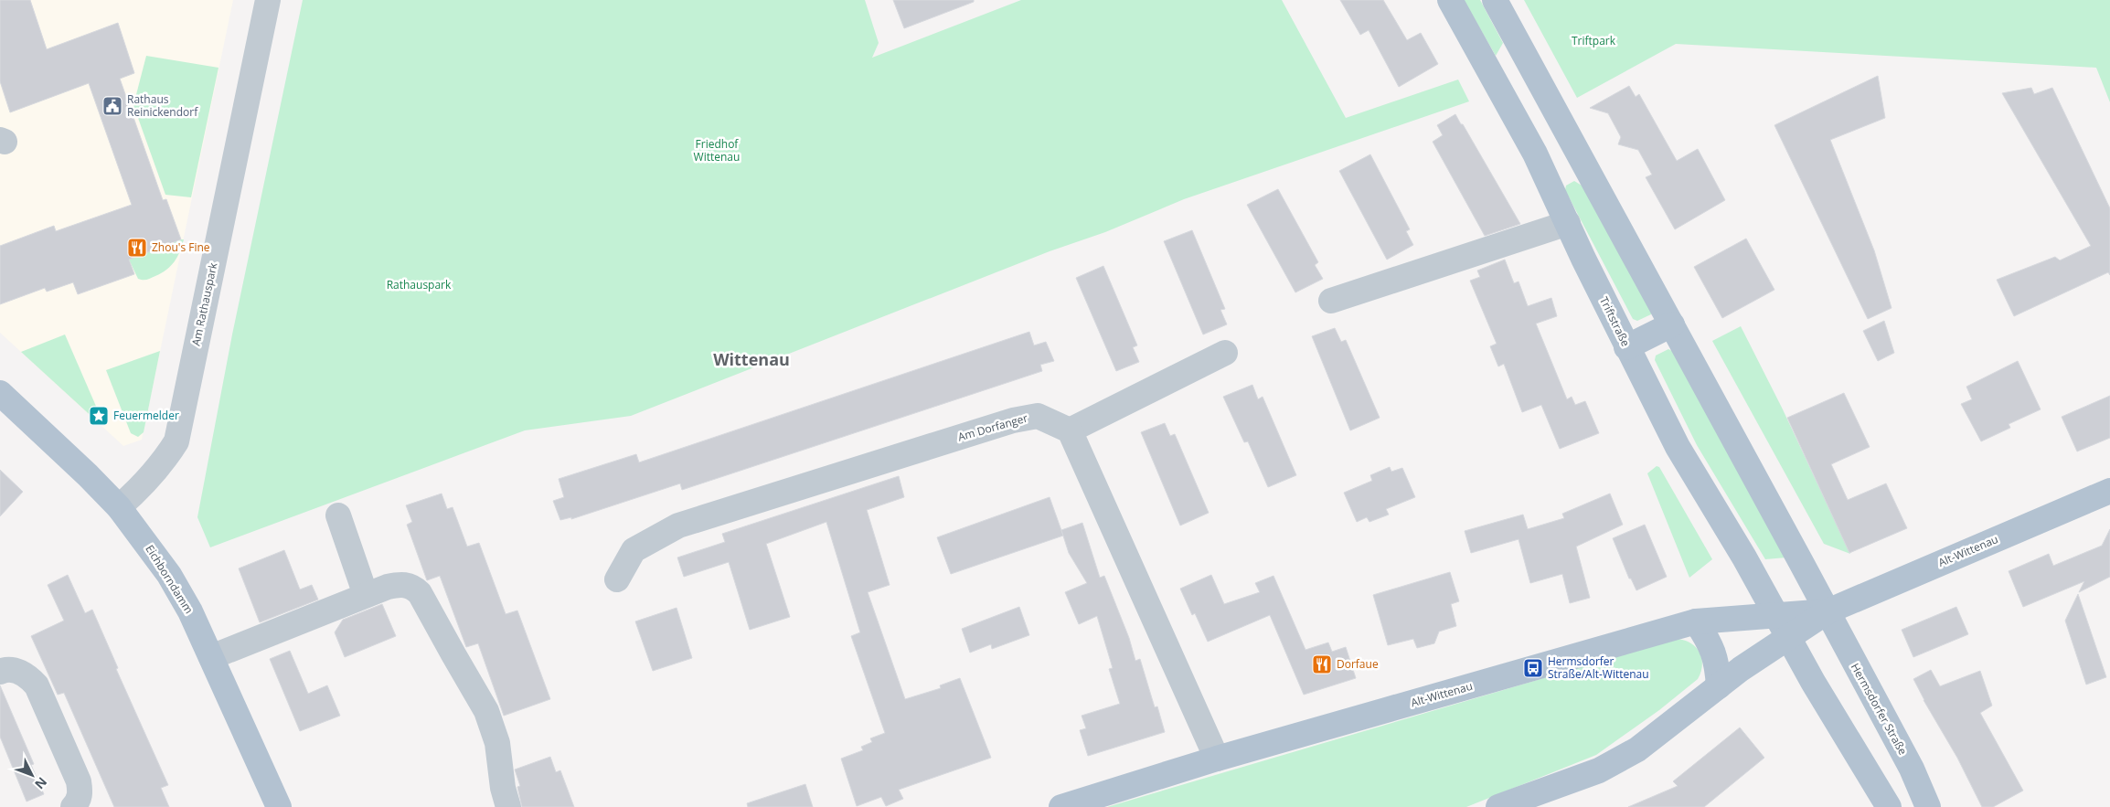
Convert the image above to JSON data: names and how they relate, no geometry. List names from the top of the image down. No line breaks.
{"streets":{"main road":["Triftstraße","Alt-Wittenau","Eichborndamm","Hermsdorfer Straße"],"street":["Am Rathauspark","Am Dorfanger"]},"crossings":[["Am Rathauspark","Eichborndamm"],["Triftstraße","Alt-Wittenau"],["Alt-Wittenau","Hermsdorfer Straße"]],"districts":["Wittenau"],"parks":["Triftpark","Friedhof Wittenau","Rathauspark"],"places":{"public building":["Rathaus Reinickendorf"],"restaurant":["Zhou's Fine","Dorfaue"],"place":["Feuermelder"],"bus stop":["Hermsdorfer Straße/Alt-Wittenau"]},"north":"bottom right"}
